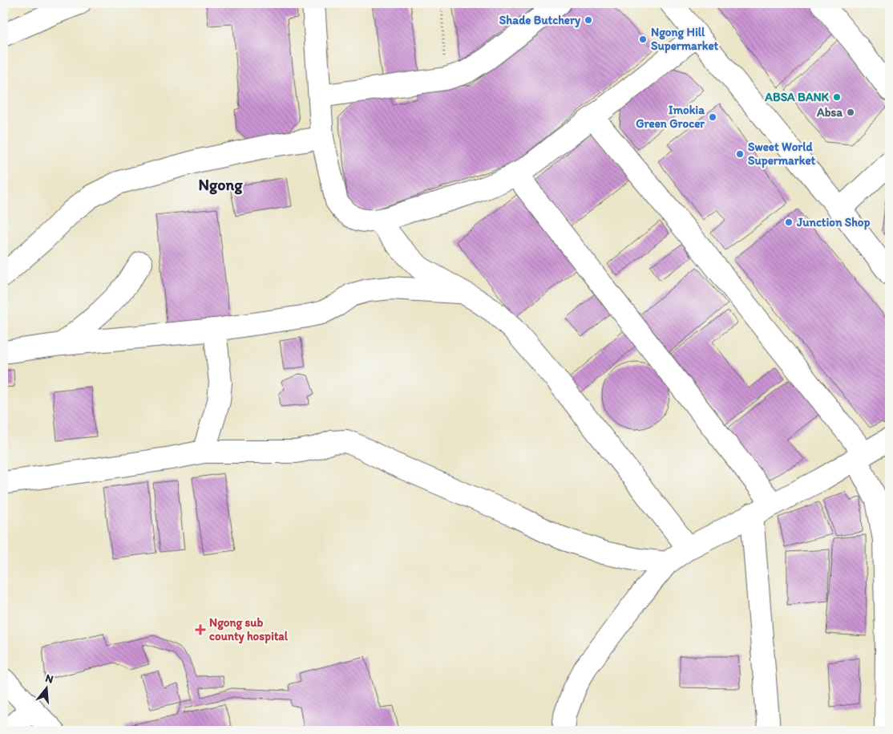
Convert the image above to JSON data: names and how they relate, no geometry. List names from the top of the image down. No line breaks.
{"districts":["Ngong"],"places":{"other":["Shade Butchery","Ngong Hill Supermarket","ABSA BANK","Absa","Imokia Green Grocer","Sweet World Supermarket","Junction Shop"],"health":["Ngong sub county hospital"]},"north":"top"}
